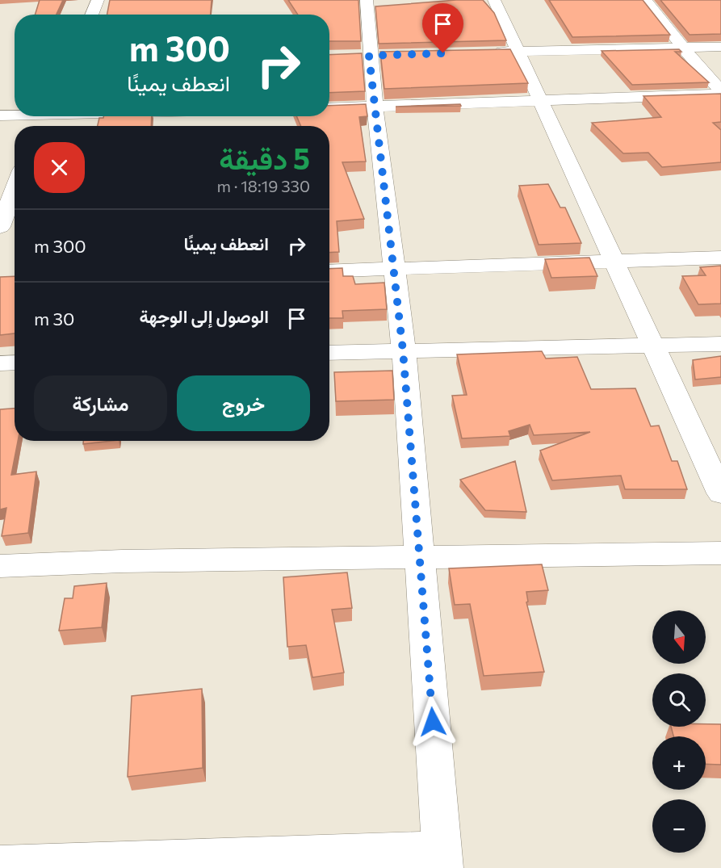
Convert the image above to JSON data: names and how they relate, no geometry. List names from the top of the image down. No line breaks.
{"north":"bottom","page":{"turn":["300 m","انعطف يمينًا"],"heading":["5 دقيقة","330 m · 18:19"],"list":[{"name":"انعطف يمينًا","value":"300 m"},{"name":"الوصول إلى الوجهة","value":"30 m"}],"buttons":["خروج","مشاركة"],"map_buttons":["+","−"]}}
